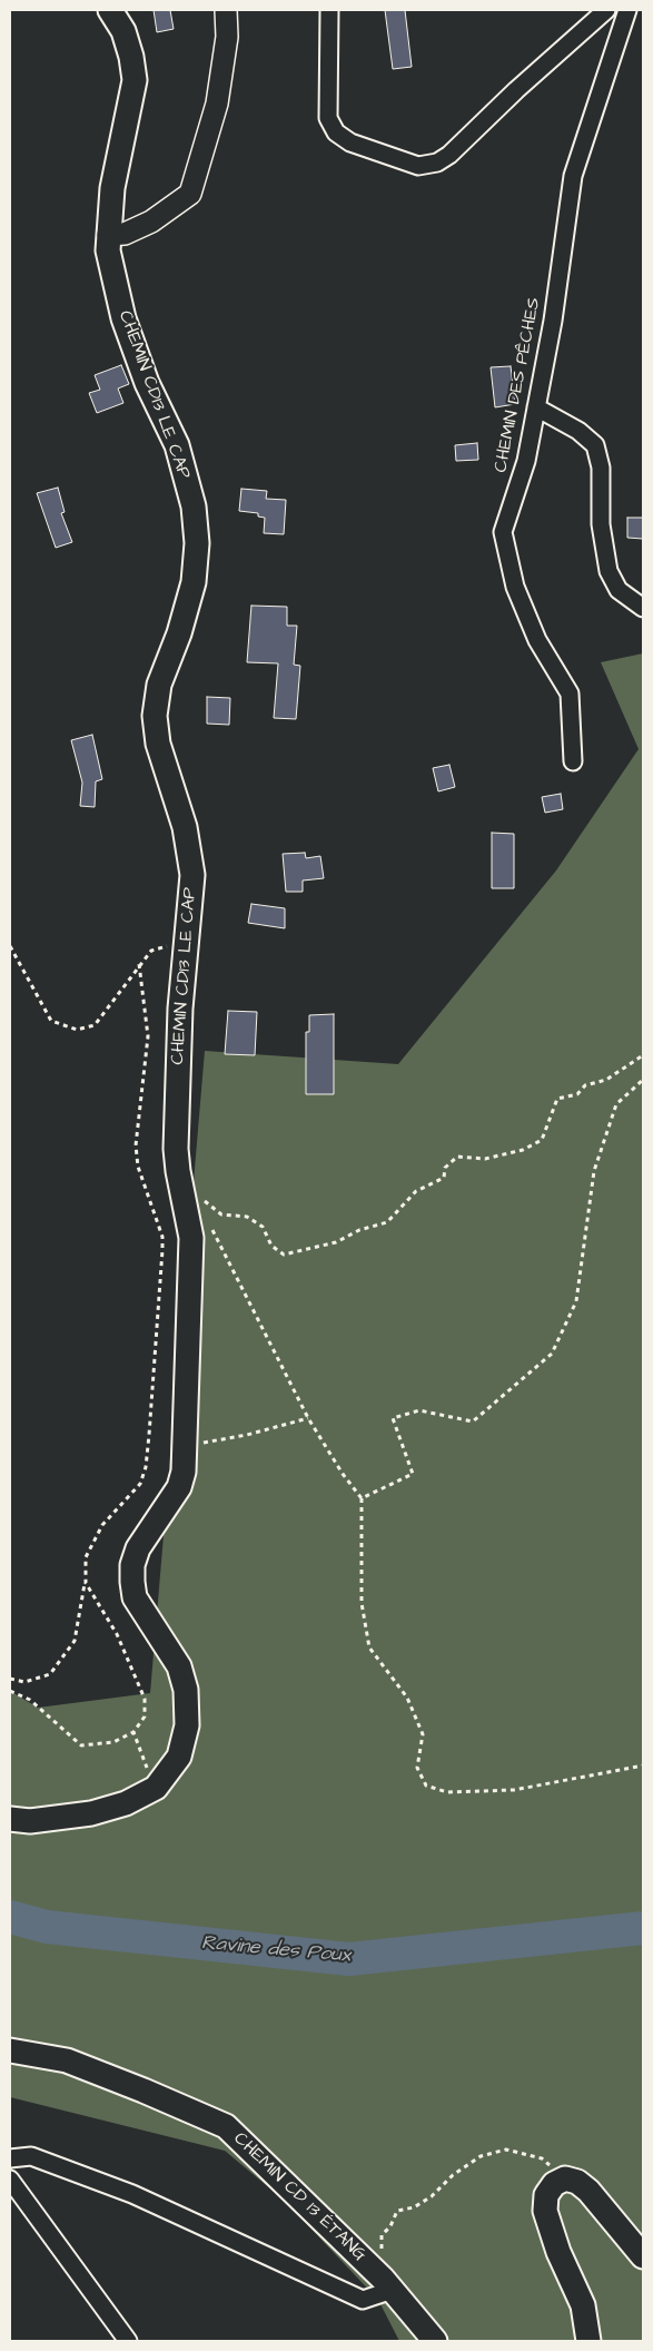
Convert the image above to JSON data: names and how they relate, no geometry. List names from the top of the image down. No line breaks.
{"streets":{"main road":["CHEMIN CD13 LE CAP","CHEMIN CD 13 ÉTANG"],"street":["CHEMIN DES PÊCHES"]},"water":["Ravine des Poux"]}
